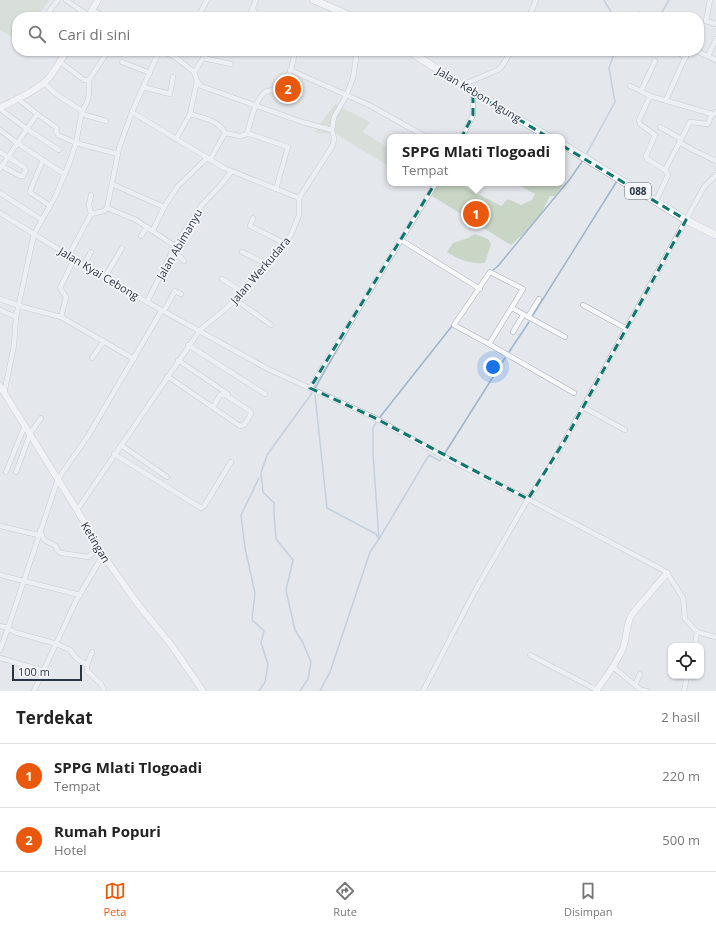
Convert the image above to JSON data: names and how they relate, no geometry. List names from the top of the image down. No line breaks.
{"streets":{"main road":["Jalan Kebon Agung","088"],"street":["Jalan Abimanyu","Jalan Werkudara","Jalan Kyai Cebong","Ketingan"]},"crossings":[["Jalan Abimanyu","Jalan Kyai Cebong"],["Jalan Werkudara","Jalan Kyai Cebong"],["Jalan Werkudara","Ketingan"]],"scale_bar":"100 m","page":{"search":"Cari di sini","pins":["2","1"],"popup":["SPPG Mlati Tlogoadi","Tempat"],"scale":"100 m","heading":["Terdekat","2 hasil"],"list":[{"mark":"1","name":"SPPG Mlati Tlogoadi","note":"Tempat","value":"220 m"},{"mark":"2","name":"Rumah Popuri","note":"Hotel","value":"500 m"}],"nav":["Peta","Rute","Disimpan"]}}
